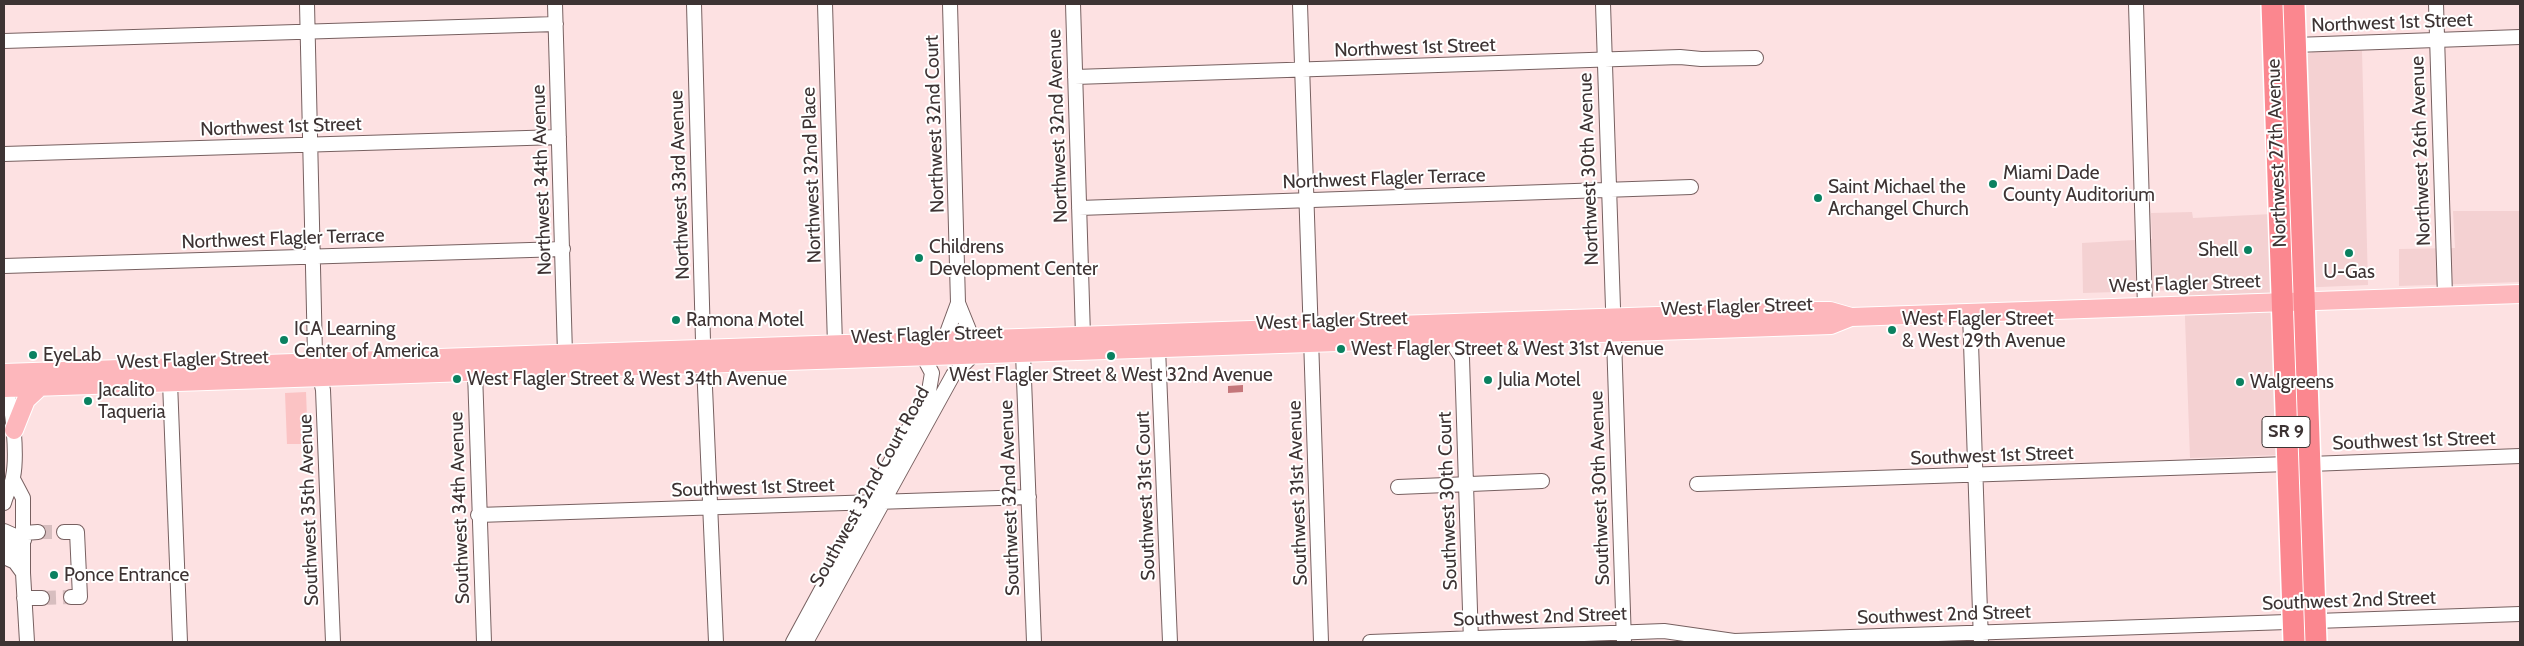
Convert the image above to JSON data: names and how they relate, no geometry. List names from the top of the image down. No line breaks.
{"streets":{"highway":["Northwest 27th Avenue","SR 9"],"main road":["West Flagler Street"],"street":["Northwest 1st Street","Northwest 32nd Court","Northwest 32nd Avenue","Northwest 26th Avenue","Northwest 30th Avenue","Northwest 32nd Place","Northwest Flagler Terrace","Northwest 34th Avenue","Northwest 33rd Avenue","Southwest 1st Street","Southwest 32nd Court Road","Southwest 30th Avenue","Southwest 31st Avenue","Southwest 31st Court","Southwest 32nd Avenue","Southwest 30th Court","Southwest 34th Avenue","Southwest 35th Avenue","Southwest 2nd Street"]},"crossings":[["Northwest 1st Street","Northwest 32nd Avenue"],["Northwest 1st Street","Northwest 26th Avenue"],["Northwest 1st Street","Northwest 27th Avenue"],["Northwest 1st Street","Northwest 30th Avenue"],["Northwest 1st Street","Northwest 34th Avenue"],["Northwest 1st Street","Southwest 31st Avenue"],["Northwest 1st Street","Southwest 35th Avenue"],["Northwest 32nd Court","West Flagler Street"],["Northwest 32nd Court","Southwest 32nd Court Road"],["Northwest 32nd Avenue","Northwest Flagler Terrace"],["Northwest 32nd Avenue","West Flagler Street"],["Northwest 26th Avenue","West Flagler Street"],["Northwest 27th Avenue","West Flagler Street"],["Northwest 27th Avenue","SR 9"],["Northwest 30th Avenue","Northwest Flagler Terrace"],["Northwest 30th Avenue","West Flagler Street"],["Northwest 30th Avenue","Southwest 30th Avenue"],["Northwest 32nd Place","West Flagler Street"],["Northwest Flagler Terrace","Northwest 34th Avenue"],["Northwest Flagler Terrace","Southwest 31st Avenue"],["Northwest Flagler Terrace","Southwest 35th Avenue"],["Northwest 34th Avenue","West Flagler Street"],["Northwest 33rd Avenue","West Flagler Street"],["Northwest 33rd Avenue","Southwest 1st Street"],["West Flagler Street","SR 9"],["West Flagler Street","Southwest 32nd Court Road"],["West Flagler Street","Southwest 30th Avenue"],["West Flagler Street","Southwest 31st Avenue"],["West Flagler Street","Southwest 31st Court"],["West Flagler Street","Southwest 32nd Avenue"],["West Flagler Street","Southwest 30th Court"],["West Flagler Street","Southwest 34th Avenue"],["West Flagler Street","Southwest 35th Avenue"],["SR 9","Southwest 1st Street"],["SR 9","Southwest 2nd Street"],["Southwest 1st Street","Southwest 32nd Court Road"],["Southwest 1st Street","Southwest 32nd Avenue"],["Southwest 1st Street","Southwest 34th Avenue"],["Southwest 30th Avenue","Southwest 2nd Street"],["Southwest 30th Court","Southwest 2nd Street"]],"places":["Miami Dade County Auditorium","Saint Michael the Archangel Church","Shell","U-Gas","Childrens Development Center","Ramona Motel","West Flagler Street & West 29th Avenue","ICA Learning Center of America","West Flagler Street & West 31st Avenue","EyeLab","West Flagler Street & West 32nd Avenue","West Flagler Street & West 34th Avenue","Julia Motel","Walgreens","Jacalito Taqueria","Ponce Entrance"]}
